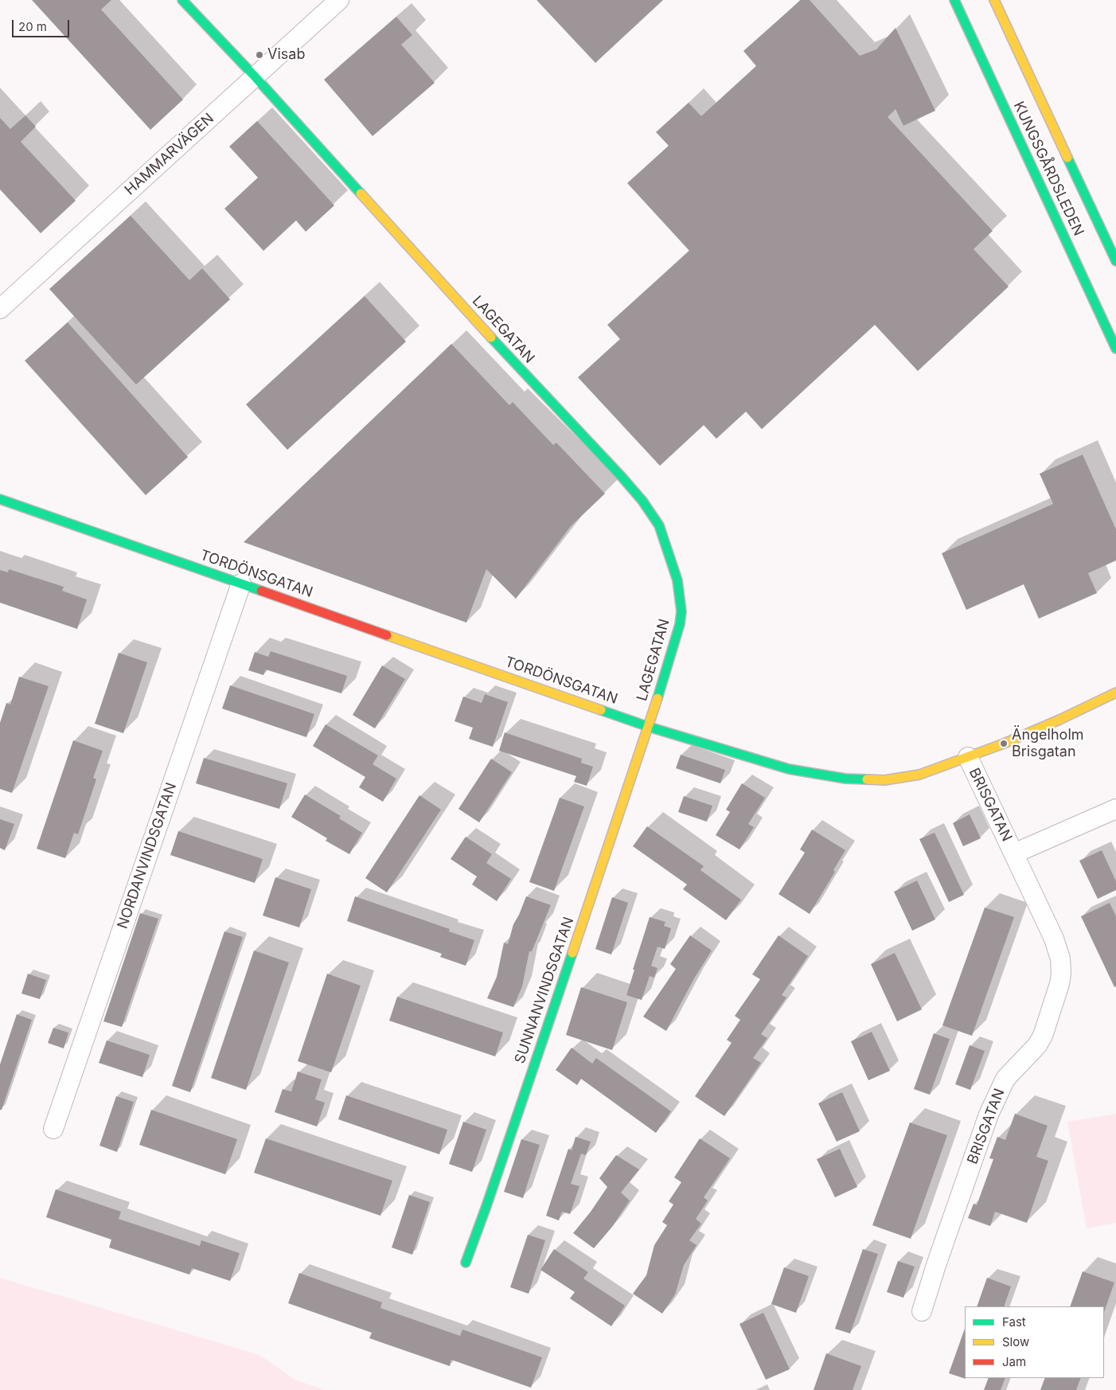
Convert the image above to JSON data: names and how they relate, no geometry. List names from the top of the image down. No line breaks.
{"streets":{"street":["HAMMARVÄGEN","KUNGSGÅRDSLEDEN","LAGEGATAN","TORDÖNSGATAN","BRISGATAN","NORDANVINDSGATAN","SUNNANVINDSGATAN"]},"crossings":[["HAMMARVÄGEN","LAGEGATAN"],["LAGEGATAN","TORDÖNSGATAN"],["LAGEGATAN","SUNNANVINDSGATAN"],["TORDÖNSGATAN","BRISGATAN"],["TORDÖNSGATAN","NORDANVINDSGATAN"],["TORDÖNSGATAN","SUNNANVINDSGATAN"]],"places":["Visab","Ängelholm Brisgatan"],"legend":["Fast","Slow","Jam"],"scale_bar":"20 m"}
